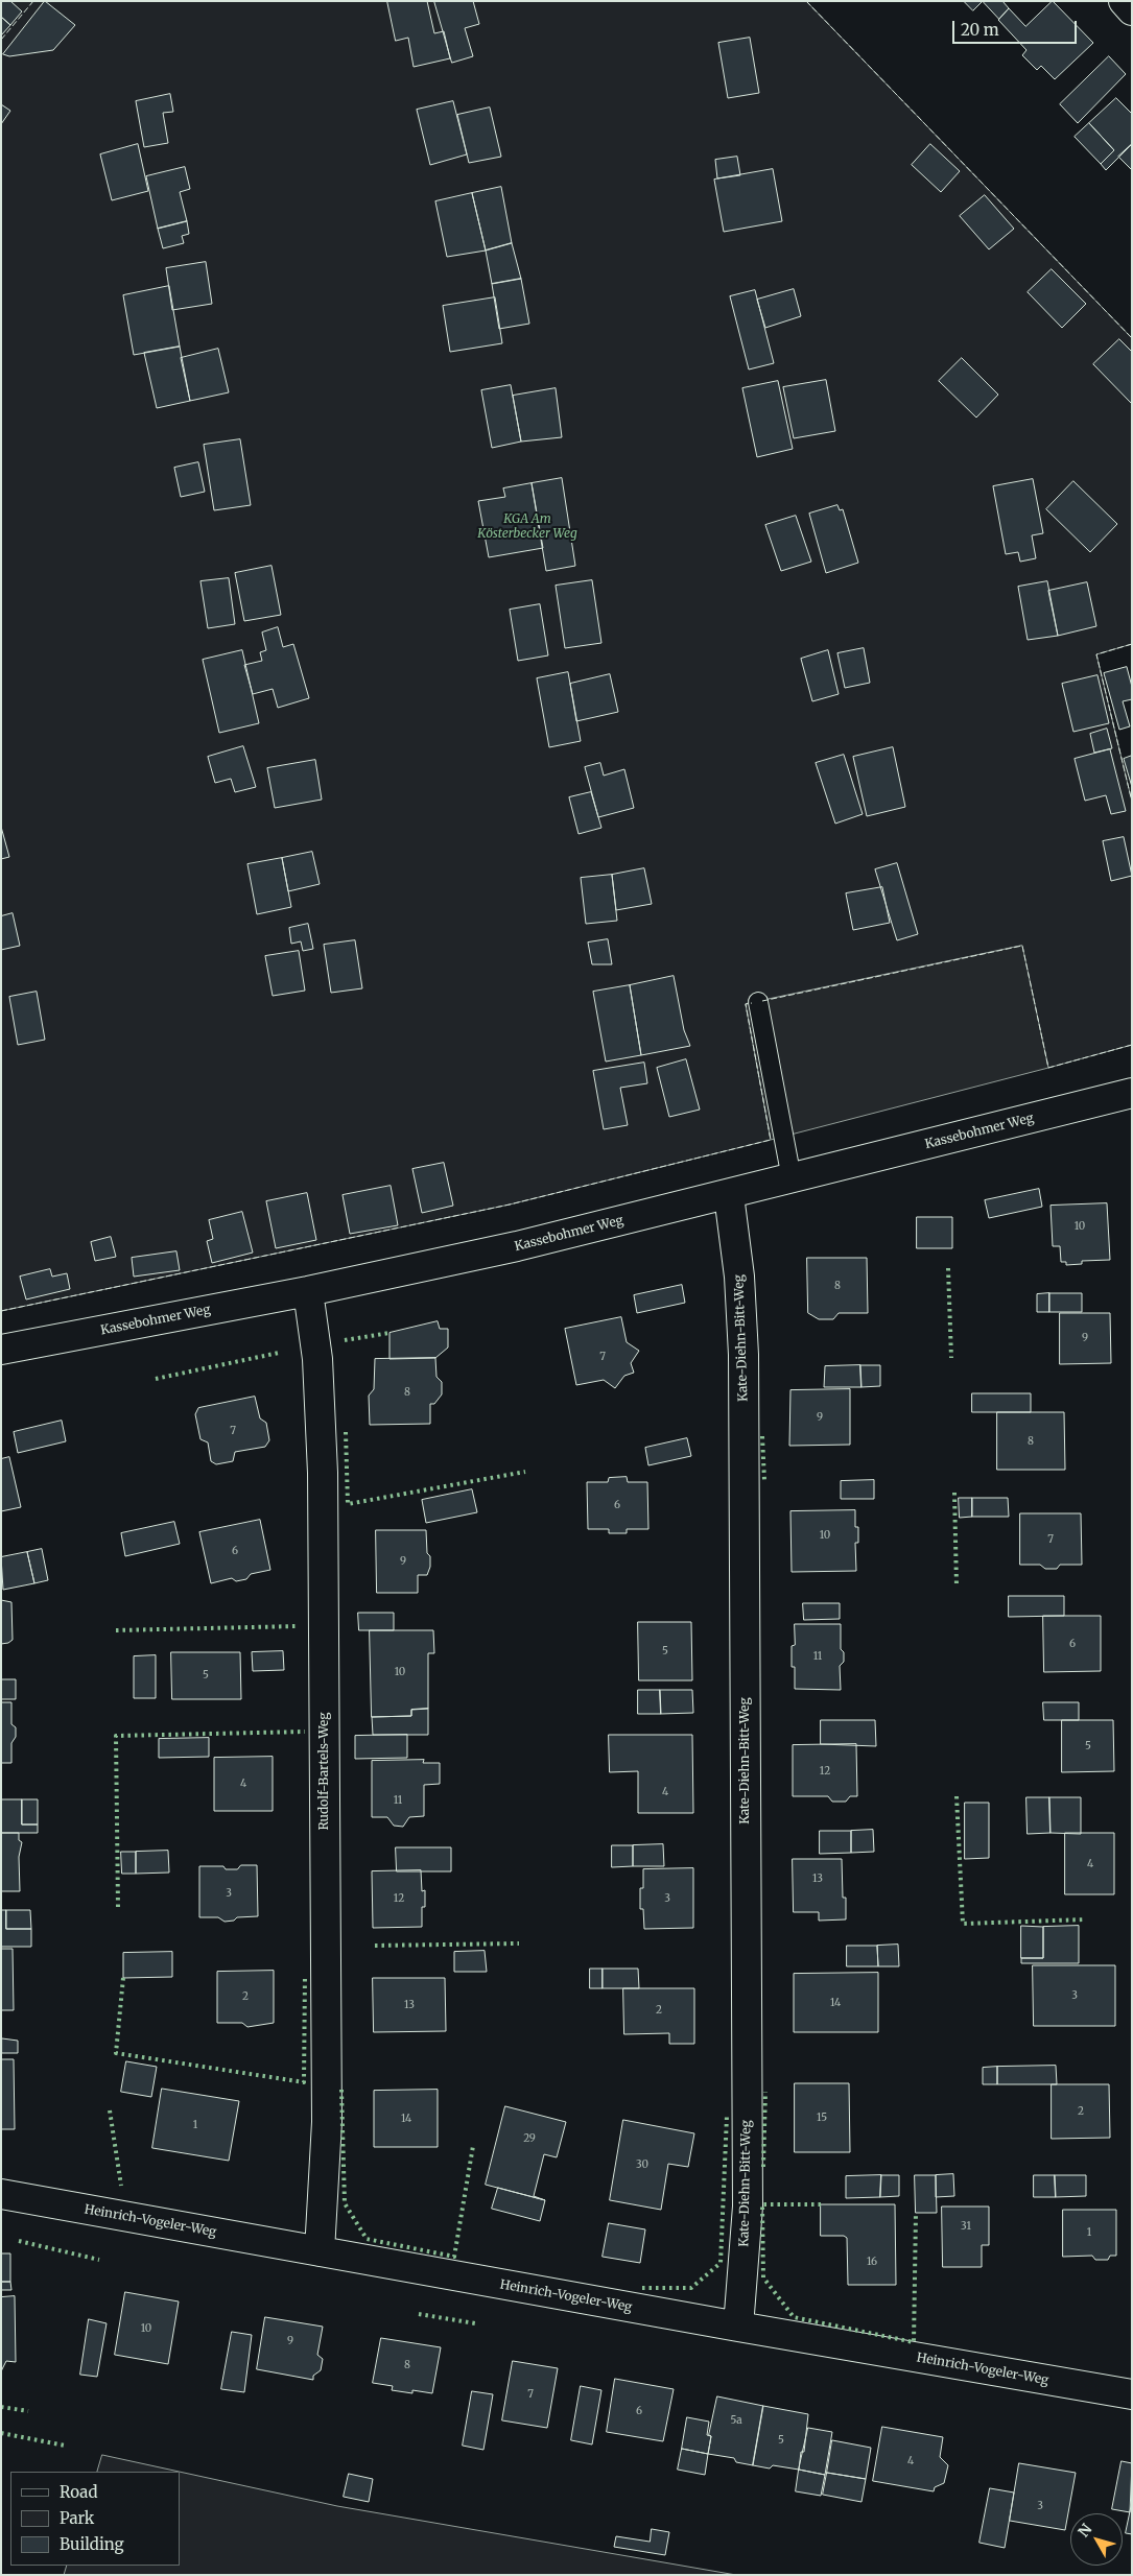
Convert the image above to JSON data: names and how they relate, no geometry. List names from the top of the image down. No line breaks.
{"streets":{"street":["Kassebohmer Weg","Kate-Diehn-Bitt-Weg","Rudolf-Bartels-Weg","Heinrich-Vogeler-Weg"]},"crossings":[["Kassebohmer Weg","Kate-Diehn-Bitt-Weg"],["Kassebohmer Weg","Rudolf-Bartels-Weg"],["Kate-Diehn-Bitt-Weg","Heinrich-Vogeler-Weg"],["Rudolf-Bartels-Weg","Heinrich-Vogeler-Weg"]],"parks":["KGA Am Kösterbecker Weg"],"house_numbers":["10","8","9","7","8","9","7","8","6","10","7","6","9","6","5","11","10","5","5","12","4","4","11","4","13","3","12","3","3","2","14","13","2","2","15","14","1","29","30","31","1","16","10","9","8","7","6","5a","5","4","3"],"legend":["Road","Park","Building"],"scale_bar":"20 m","north":"top left"}
